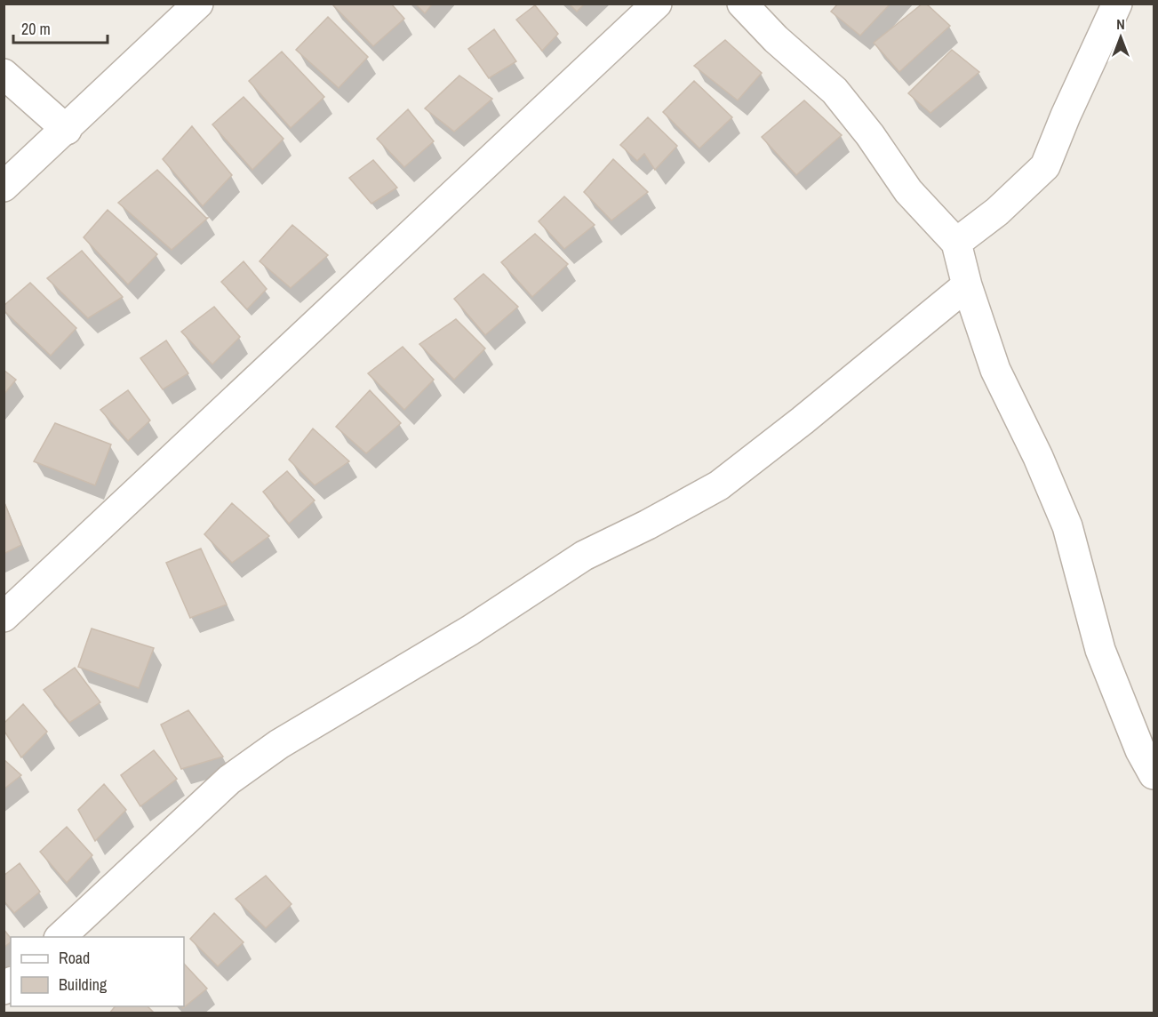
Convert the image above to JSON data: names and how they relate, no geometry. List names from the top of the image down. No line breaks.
{"legend":["Road","Building"],"scale_bar":"20 m","north":"top"}
